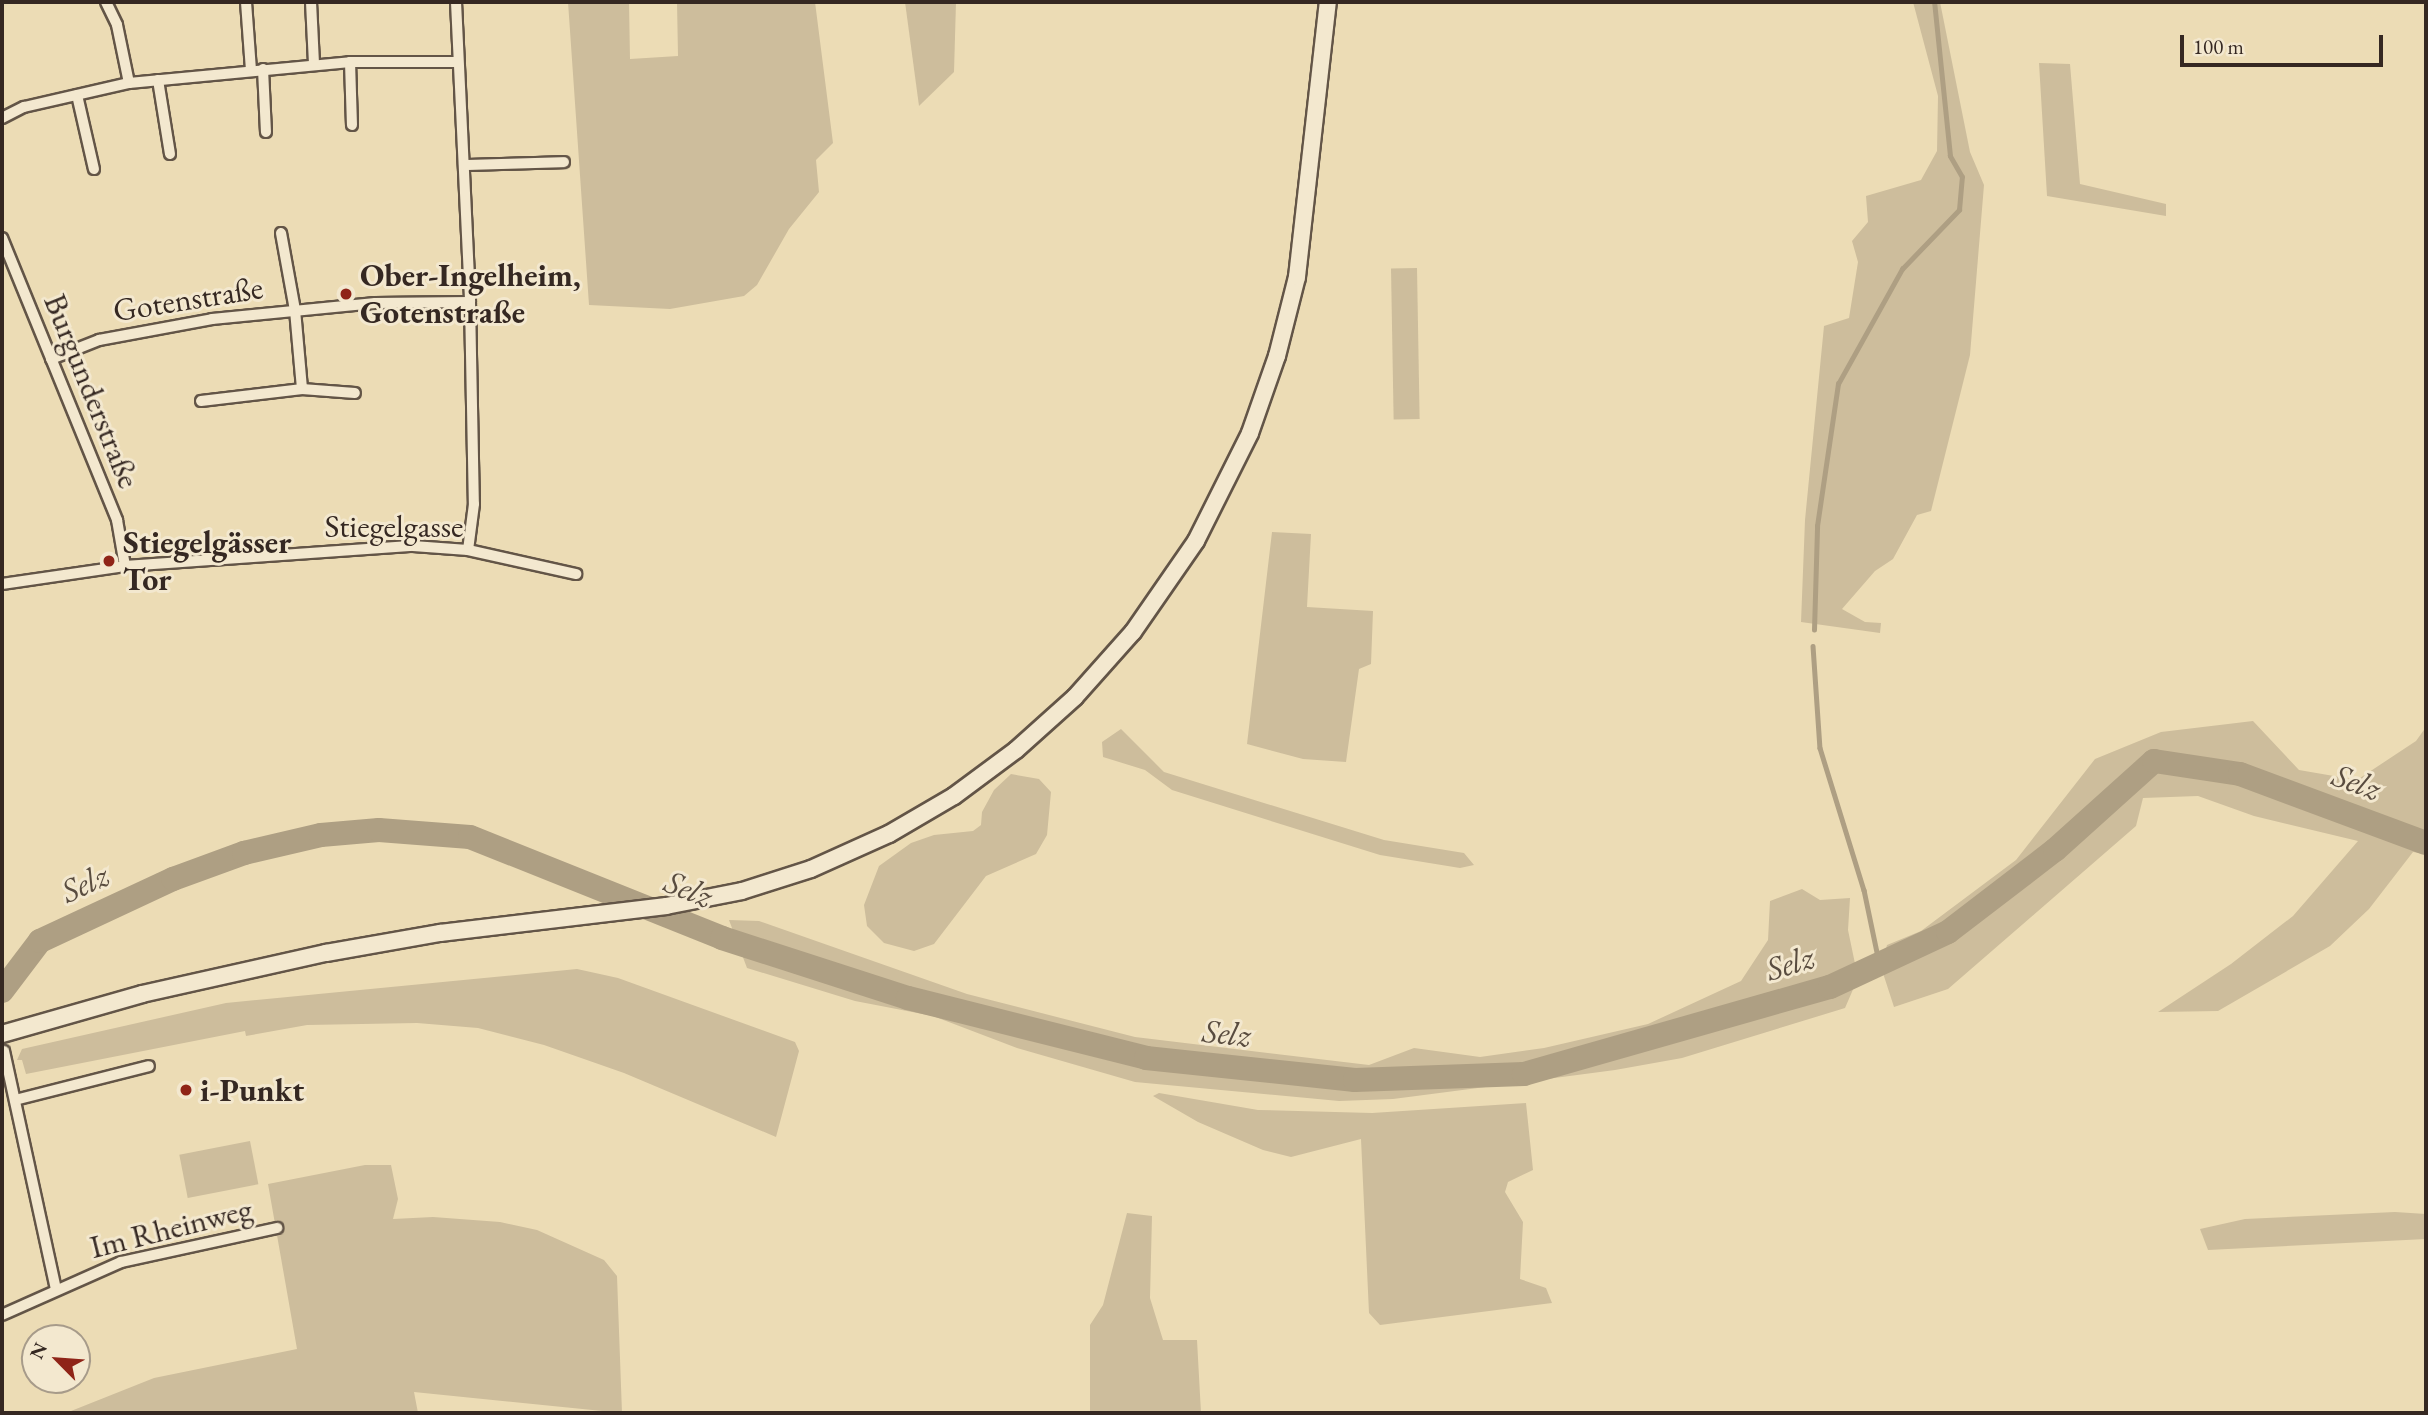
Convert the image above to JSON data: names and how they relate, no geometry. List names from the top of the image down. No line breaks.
{"streets":{"street":["Gotenstraße","Burgunderstraße","Stiegelgasse","Im Rheinweg"]},"crossings":[["Gotenstraße","Burgunderstraße"],["Burgunderstraße","Stiegelgasse"]],"water":["Selz"],"places":["Ober-Ingelheim, Gotenstraße","Stiegelgässer Tor","i-Punkt"],"scale_bar":"100 m","north":"top left"}
